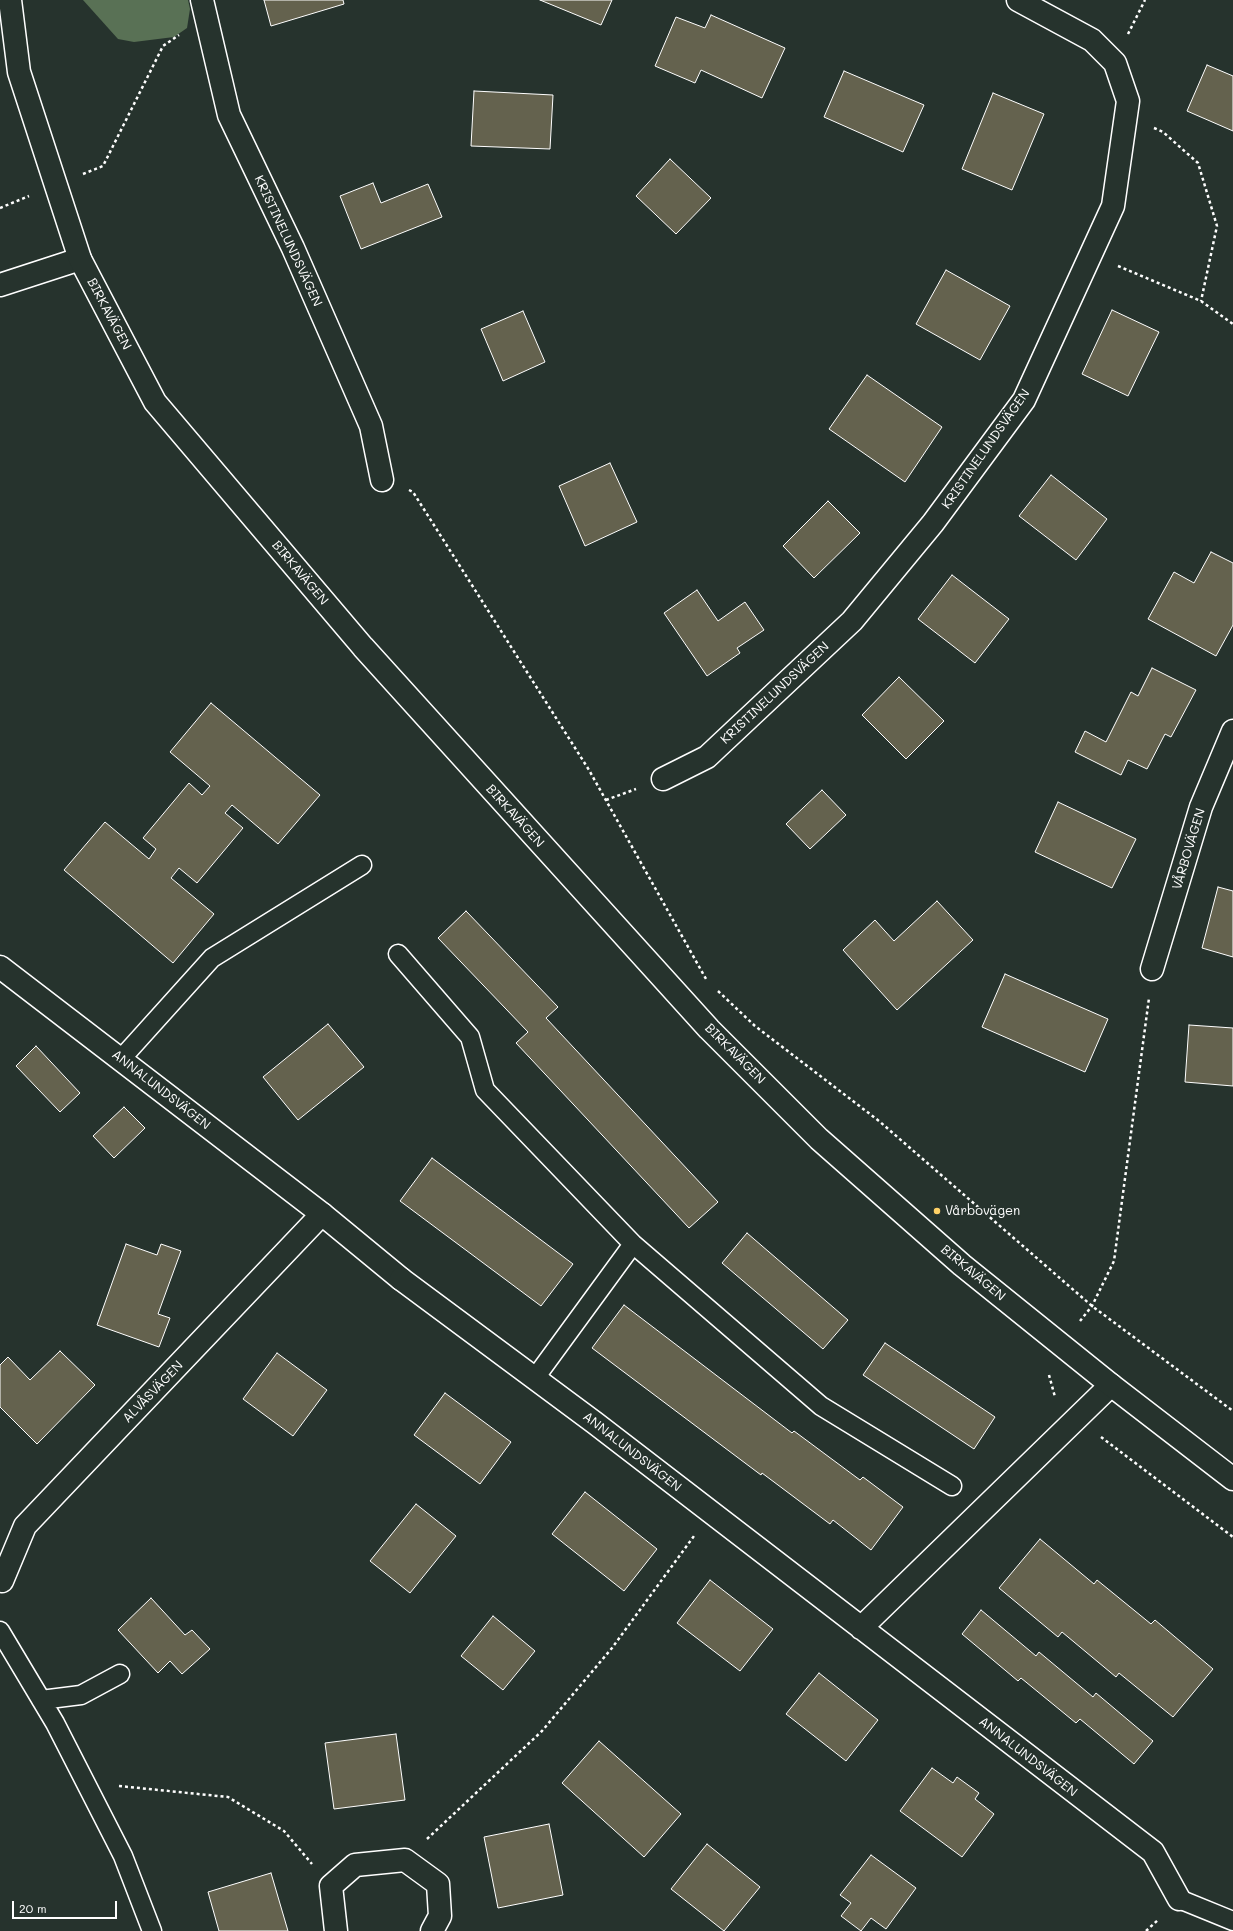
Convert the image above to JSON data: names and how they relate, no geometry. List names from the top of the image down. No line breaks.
{"streets":{"street":["KRISTINELUNDSVÄGEN","BIRKAVÄGEN","VÅRBOVÄGEN","ANNALUNDSVÄGEN","ALVÅSVÄGEN"]},"crossings":[["ANNALUNDSVÄGEN","ALVÅSVÄGEN"]],"places":["Vårbovägen"],"scale_bar":"20 m"}
